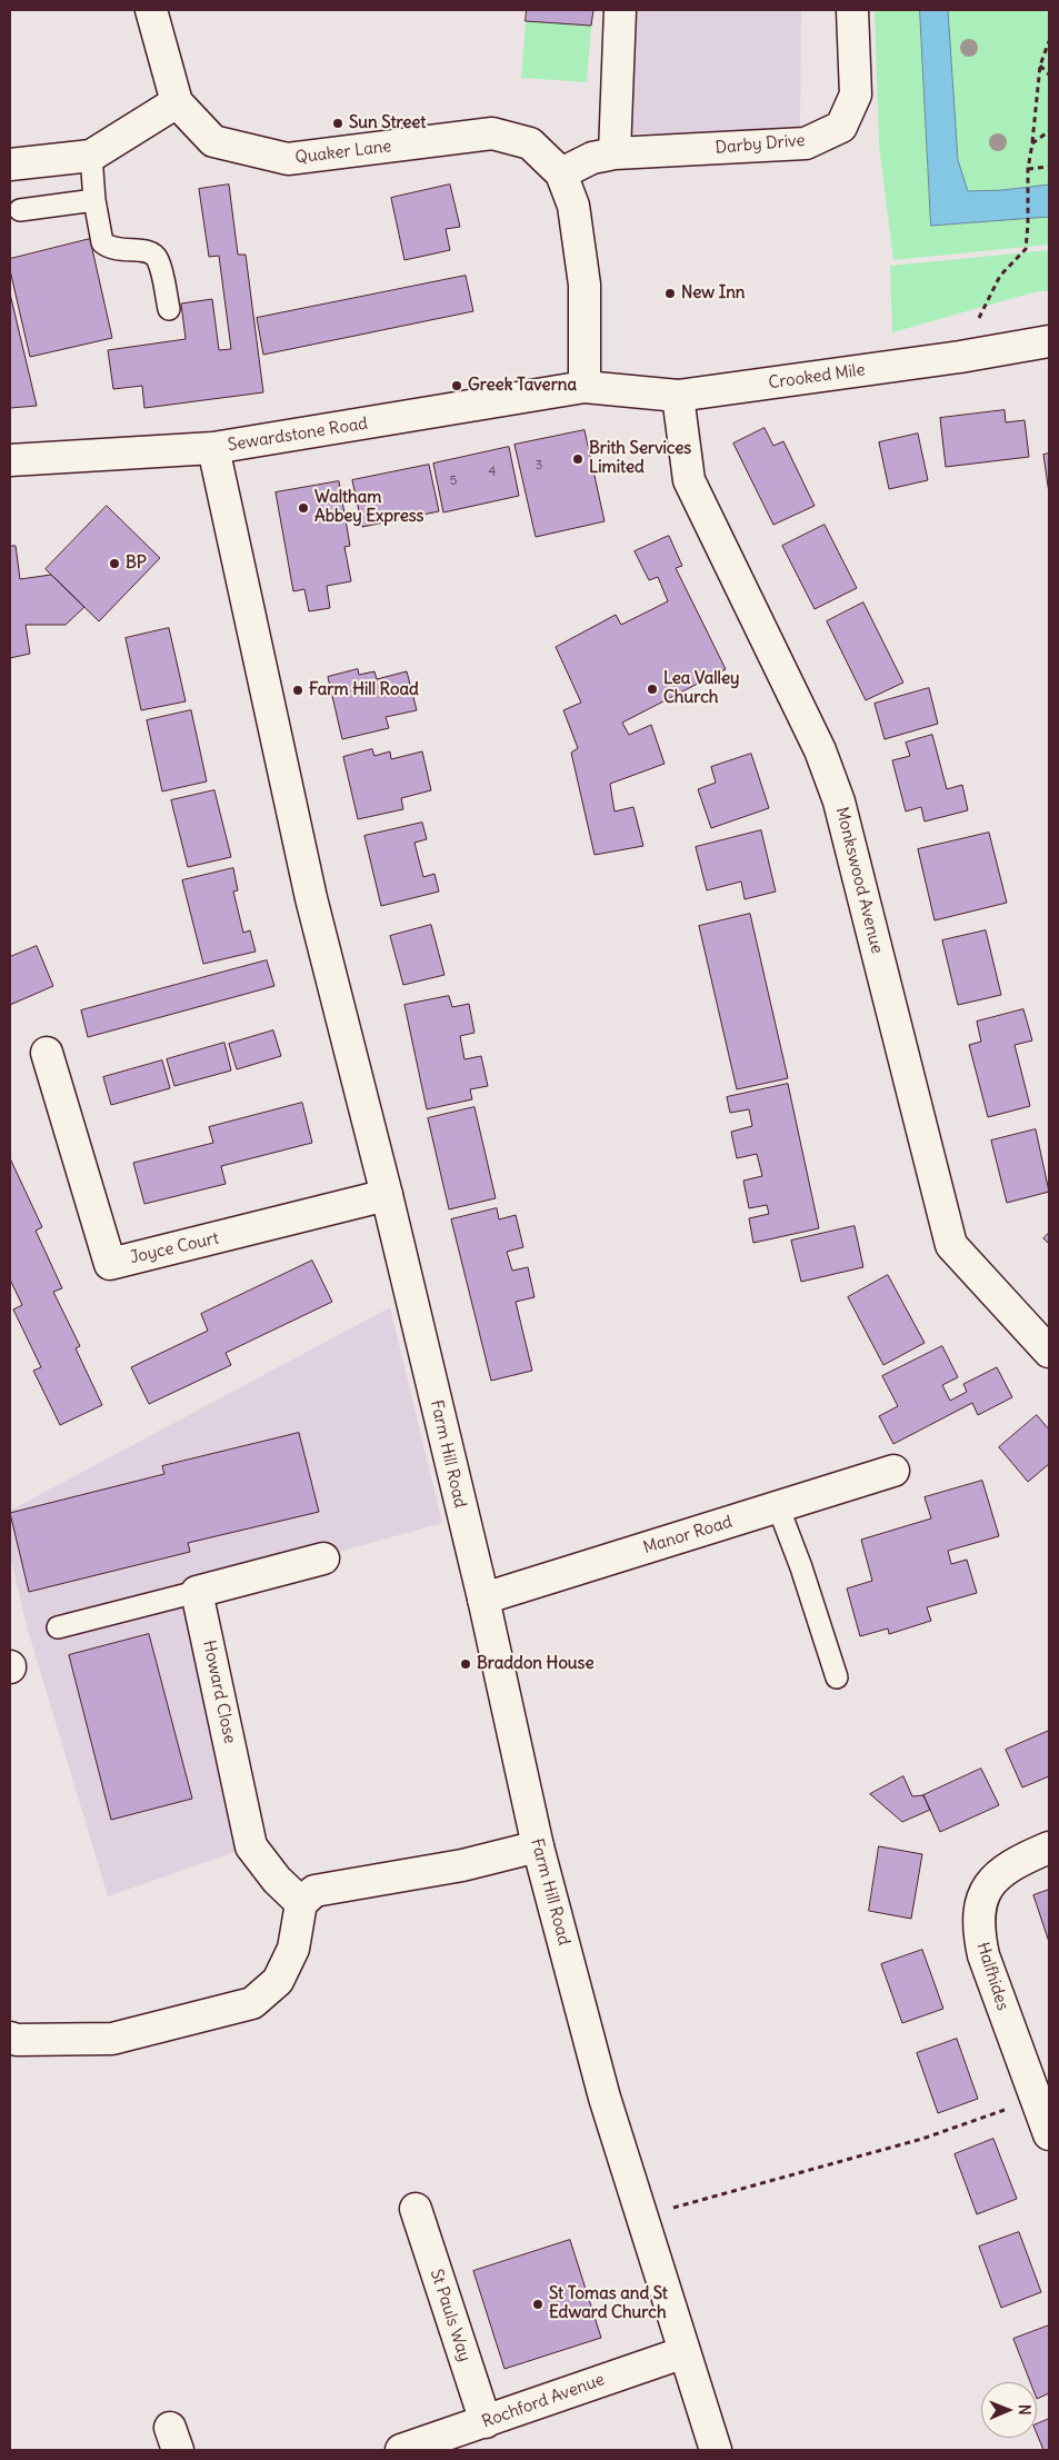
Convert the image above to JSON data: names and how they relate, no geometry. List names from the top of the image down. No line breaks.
{"streets":{"street":["Darby Drive","Quaker Lane","Crooked Mile","Sewardstone Road","Monkswood Avenue","Joyce Court","Farm Hill Road","Manor Road","Howard Close","Halfhides","St Pauls Way","Rochford Avenue"]},"crossings":[["Darby Drive","Quaker Lane"],["Quaker Lane","Crooked Mile"],["Quaker Lane","Sewardstone Road"],["Crooked Mile","Sewardstone Road"],["Crooked Mile","Monkswood Avenue"],["Sewardstone Road","Farm Hill Road"],["Joyce Court","Farm Hill Road"],["Farm Hill Road","Manor Road"],["Farm Hill Road","Rochford Avenue"],["St Pauls Way","Rochford Avenue"]],"places":["Sun Street","New Inn","Greek Taverna","Brith Services Limited","Waltham Abbey Express","BP","Lea Valley Church","Farm Hill Road","Braddon House","St Tomas and St Edward Church"],"house_numbers":["3","4","5"],"north":"right"}
